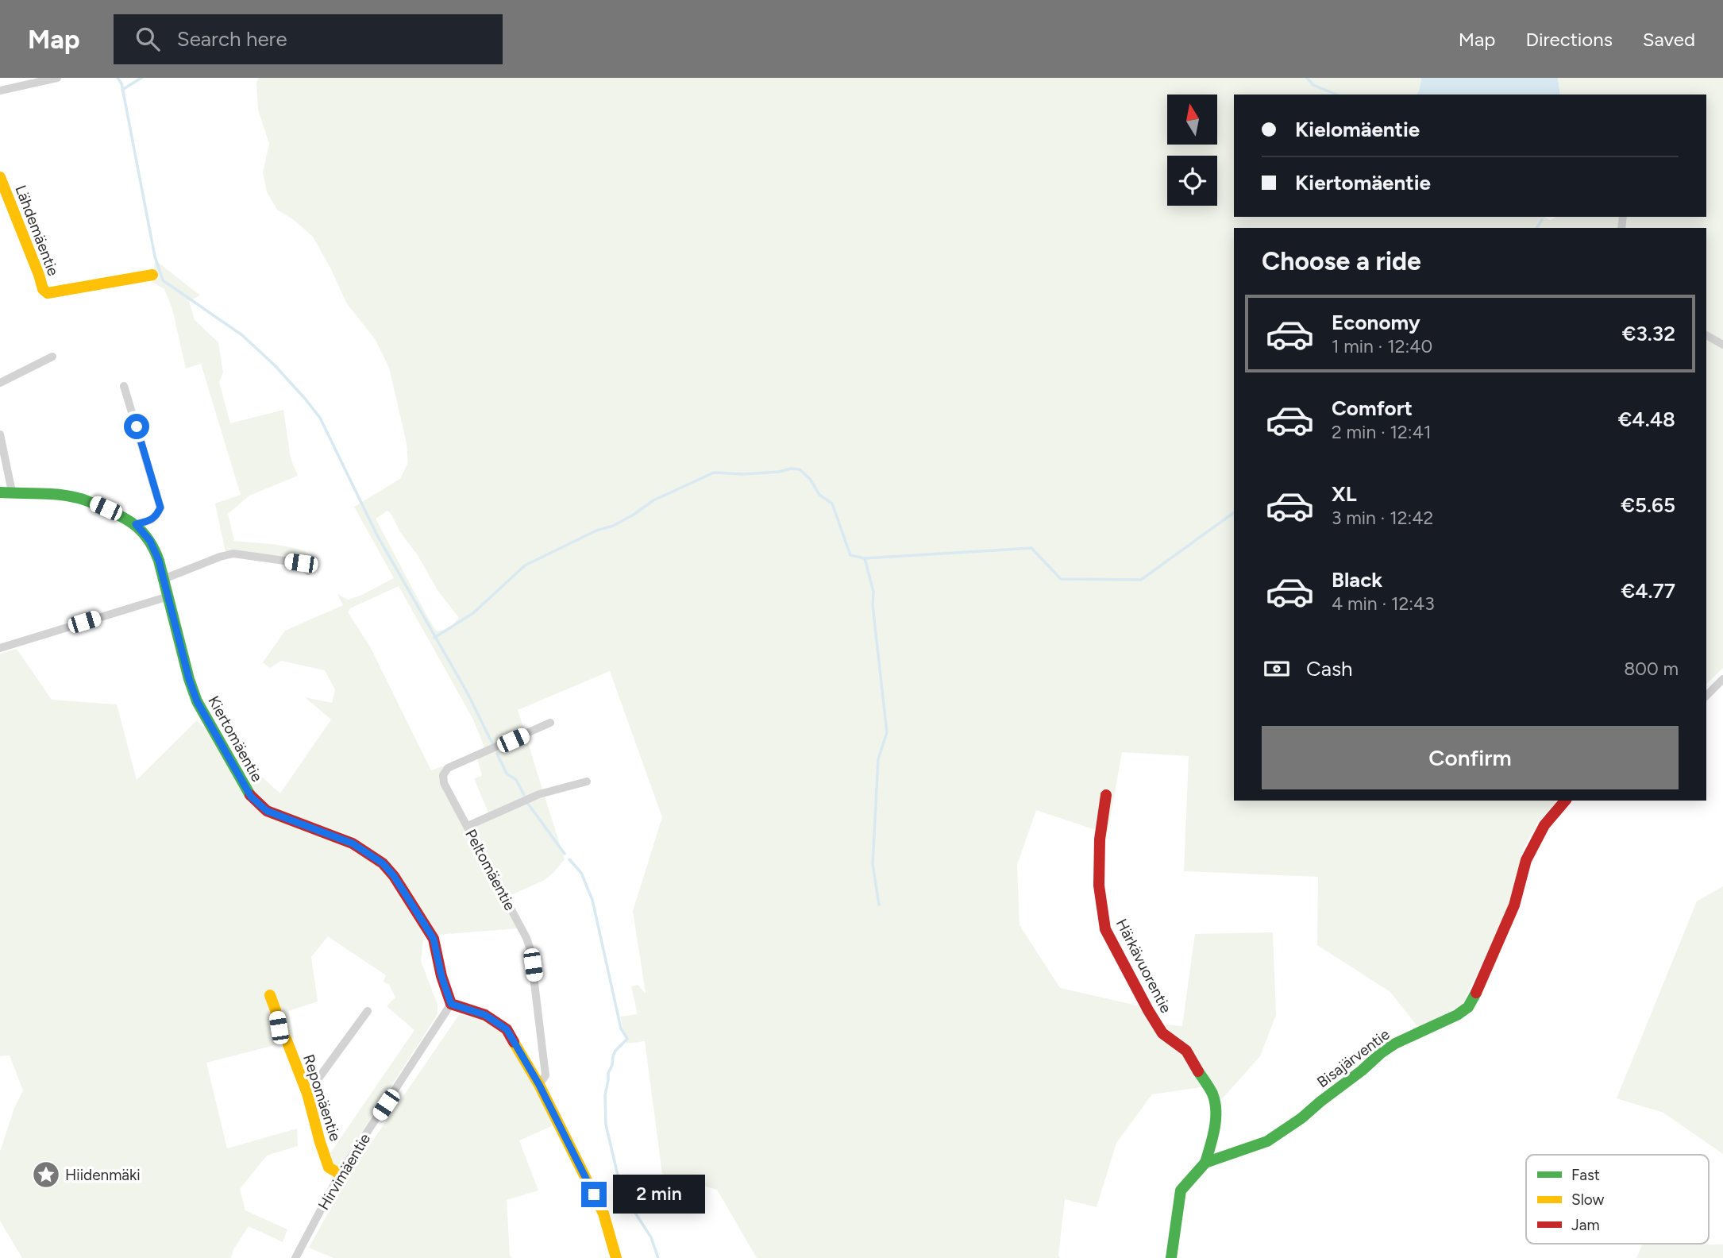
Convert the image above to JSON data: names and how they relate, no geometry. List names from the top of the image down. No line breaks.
{"streets":{"street":["Lähdemäentie","Kiertomäentie","Peltomäentie","Härkävuorentie","Bisajärventie","Repomäentie","Hirvimäentie"]},"crossings":[["Kiertomäentie","Hirvimäentie"],["Härkävuorentie","Bisajärventie"],["Repomäentie","Hirvimäentie"]],"places":{"place":["Hiidenmäki"]},"legend":["Fast","Slow","Jam"],"north":"top","page":{"header":"Map","search":"Search here","nav":["Map","Directions","Saved"],"banner":["Kielomäentie","Kiertomäentie"],"heading":"Choose a ride","list":[{"name":"Economy","note":"1 min · 12:40","value":"€3.32"},{"name":"Comfort","note":"2 min · 12:41","value":"€4.48"},{"name":"XL","note":"3 min · 12:42","value":"€5.65"},{"name":"Black","note":"4 min · 12:43","value":"€4.77"}],"pay":["Cash","800 m"],"buttons":"Confirm","bubble":"2 min"}}
